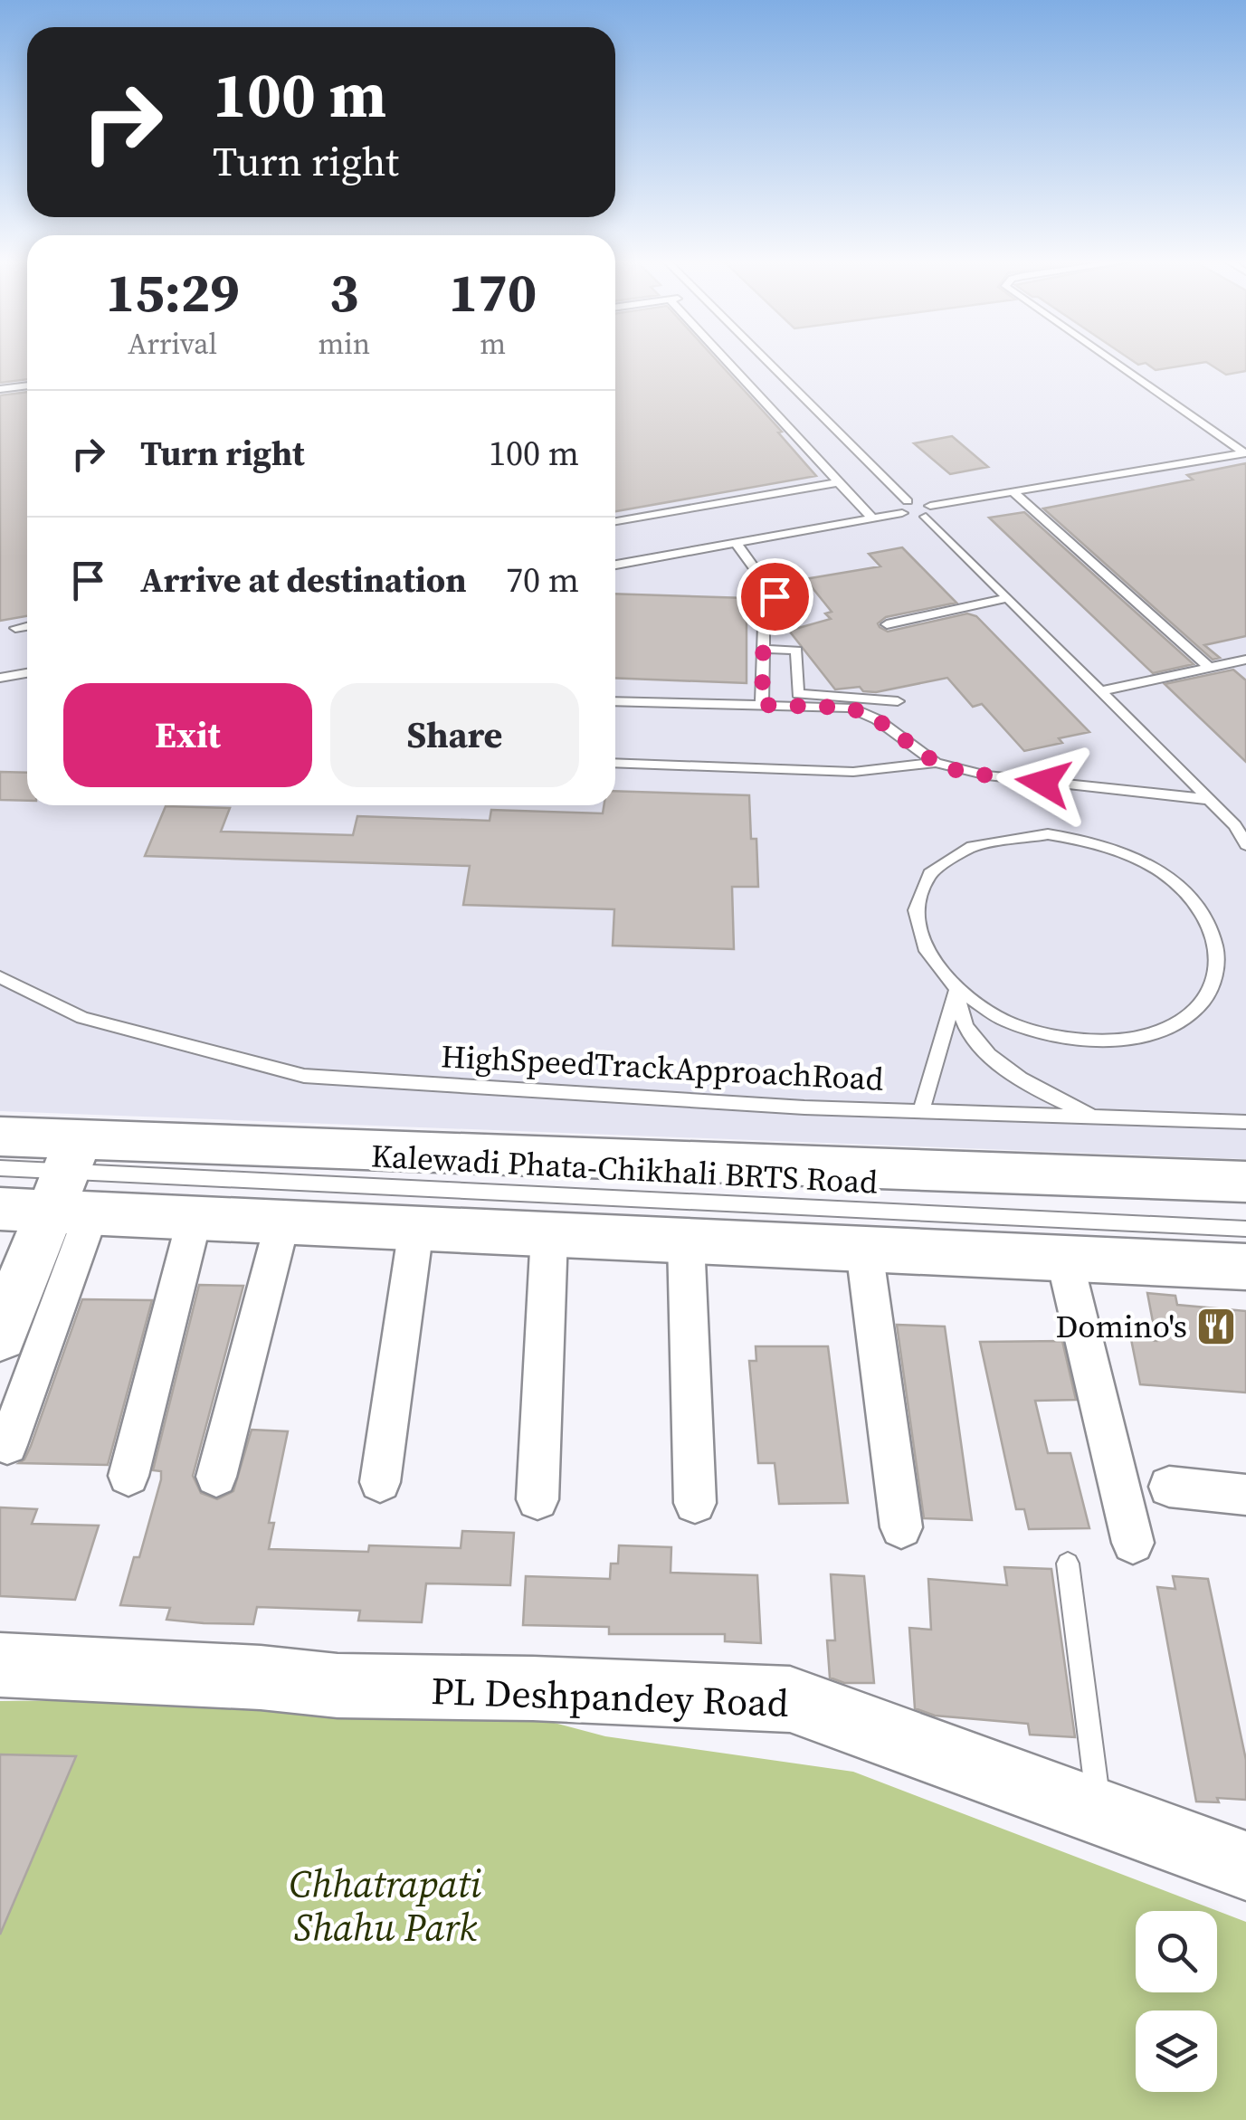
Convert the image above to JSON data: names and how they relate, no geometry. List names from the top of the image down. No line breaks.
{"streets":{"main road":["PL Deshpandey Road"],"lane":["HighSpeedTrackApproachRoad","Kalewadi Phata-Chikhali BRTS Road"]},"parks":["Chhatrapati Shahu Park"],"places":{"restaurant":["Domino's"]},"page":{"turn":["100 m","Turn right"],"eta":["15:29","Arrival","3","min","170","m"],"list":[{"name":"Turn right","value":"100 m"},{"name":"Arrive at destination","value":"70 m"}],"buttons":["Exit","Share"]}}
